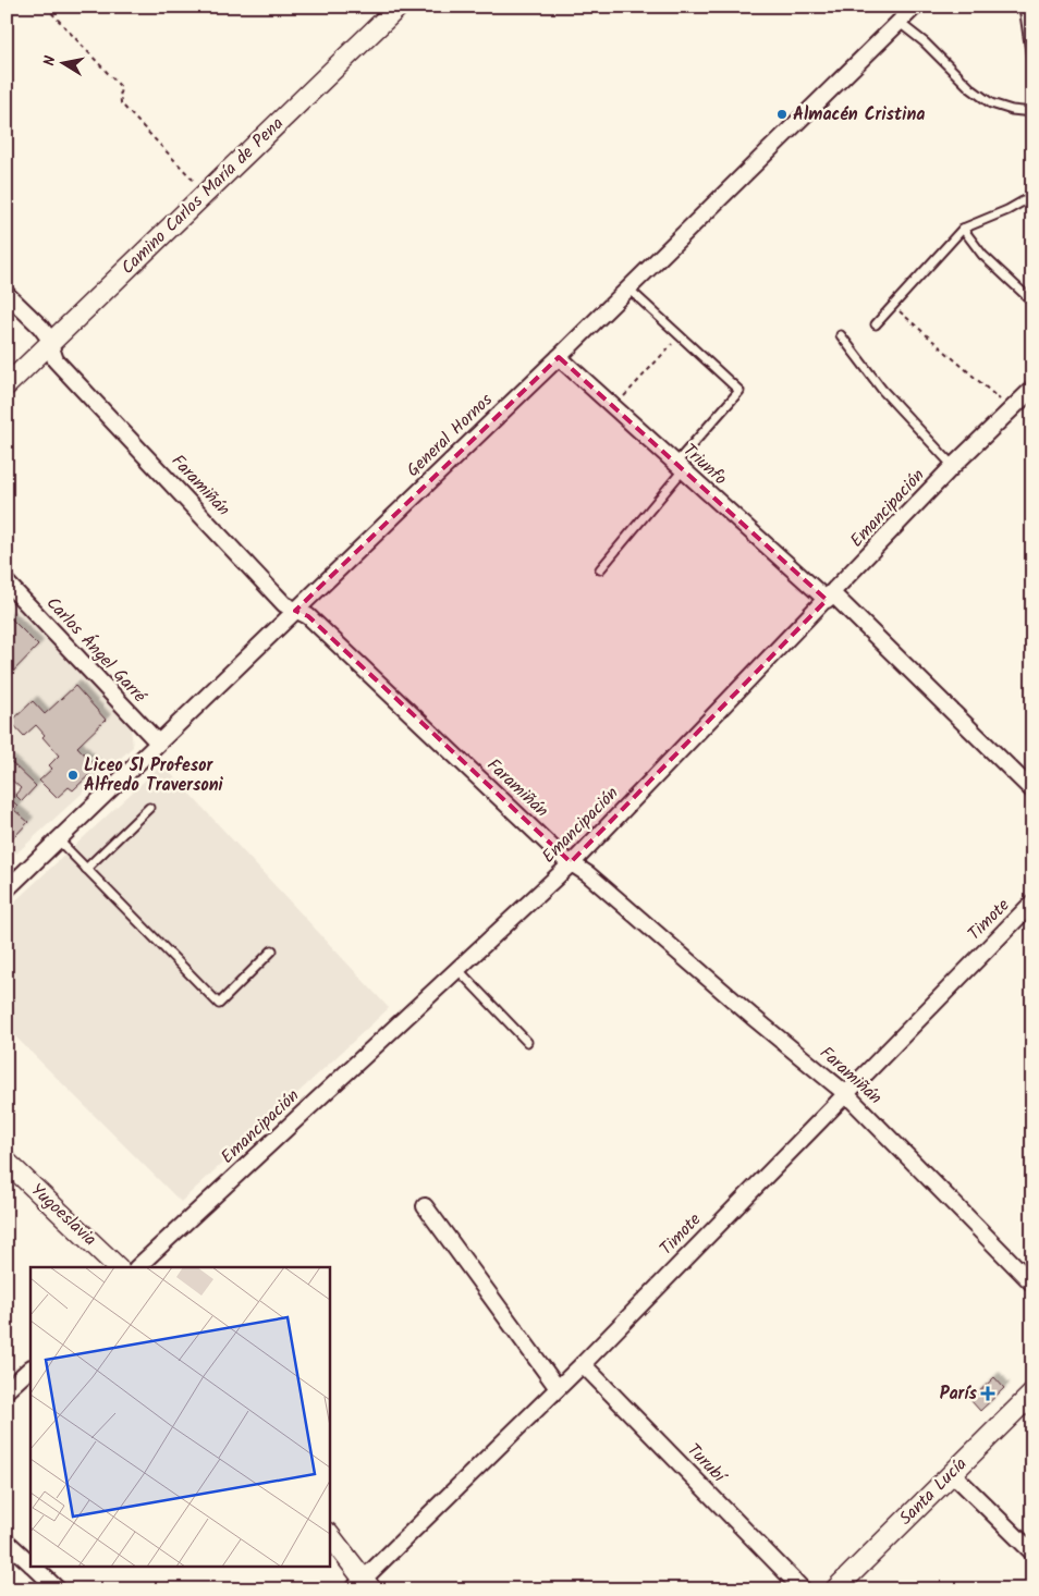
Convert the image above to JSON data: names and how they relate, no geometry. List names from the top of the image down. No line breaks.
{"streets":{"street":["Camino Carlos María de Pena","General Hornos","Triunfo","Faramiñán","Emancipación","Carlos Ángel Garré","Timote","Yugoeslavia","Turubí","Santa Lucía"]},"crossings":[["Camino Carlos María de Pena","Faramiñán"],["General Hornos","Triunfo"],["General Hornos","Faramiñán"],["General Hornos","Carlos Ángel Garré"],["Triunfo","Emancipación"],["Faramiñán","Emancipación"],["Faramiñán","Timote"],["Timote","Turubí"]],"places":{"other":["Almacén Cristina","Liceo 51 Profesor Alfredo Traversoni"],"health":["París"]},"north":"left"}
